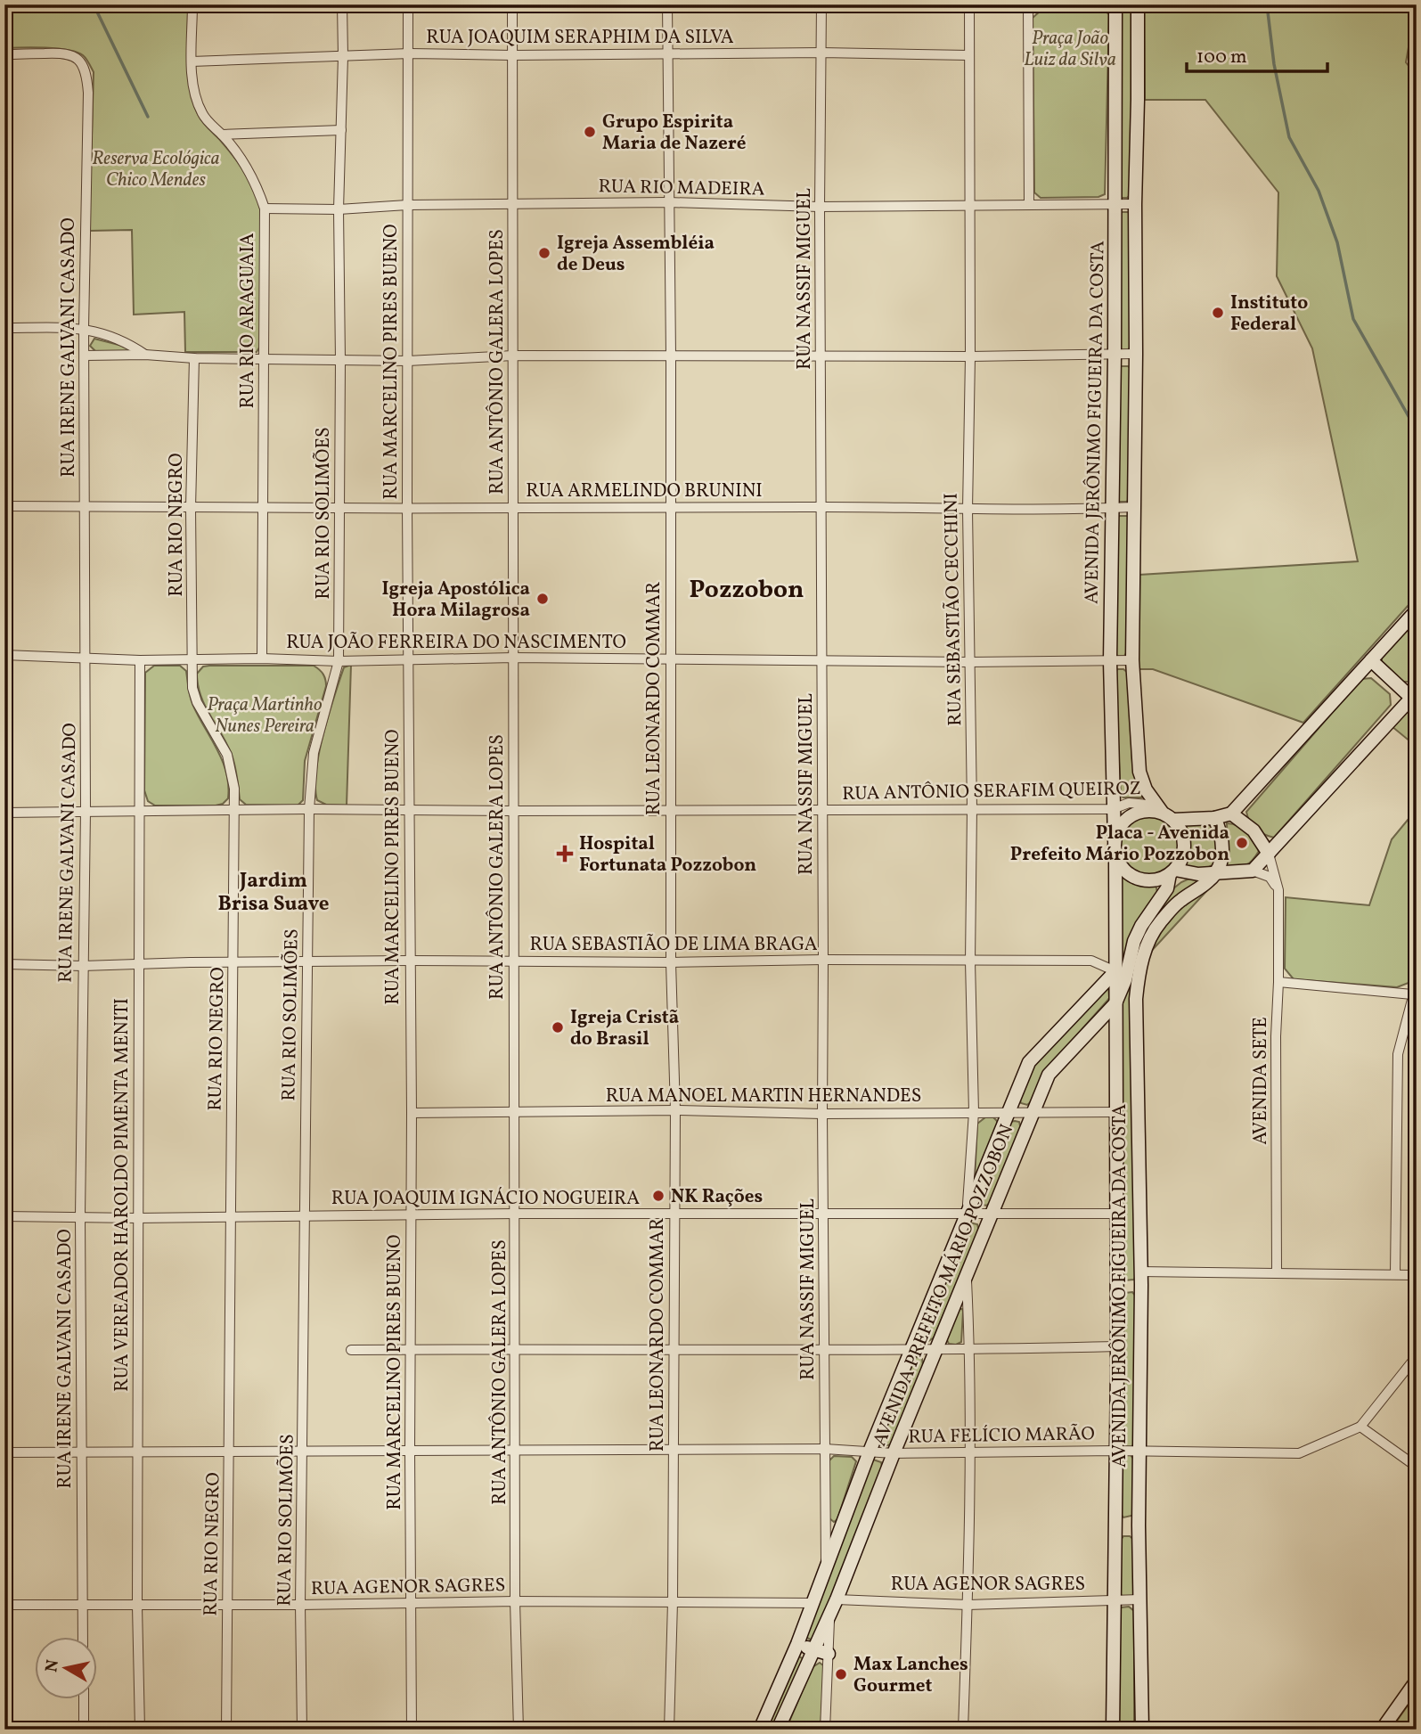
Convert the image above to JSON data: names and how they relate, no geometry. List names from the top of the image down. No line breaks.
{"streets":{"main road":["AVENIDA JERÔNIMO FIGUEIRA DA COSTA","AVENIDA PREFEITO MÁRIO POZZOBON"],"street":["RUA JOAQUIM SERAPHIM DA SILVA","RUA RIO MADEIRA","RUA NASSIF MIGUEL","RUA RIO ARAGUAIA","RUA IRENE GALVANI CASADO","RUA MARCELINO PIRES BUENO","RUA ANTÔNIO GALERA LOPES","RUA ARMELINDO BRUNINI","RUA RIO SOLIMÕES","RUA RIO NEGRO","RUA SEBASTIÃO CECCHINI","RUA JOÃO FERREIRA DO NASCIMENTO","RUA LEONARDO COMMAR","RUA ANTÔNIO SERAFIM QUEIROZ","RUA SEBASTIÃO DE LIMA BRAGA","AVENIDA SETE","RUA MANOEL MARTIN HERNANDES","RUA VEREADOR HAROLDO PIMENTA MENITI","RUA JOAQUIM IGNÁCIO NOGUEIRA","RUA FELÍCIO MARÃO","RUA AGENOR SAGRES"]},"crossings":[["RUA JOAQUIM SERAPHIM DA SILVA","RUA NASSIF MIGUEL"],["RUA JOAQUIM SERAPHIM DA SILVA","RUA RIO ARAGUAIA"],["RUA JOAQUIM SERAPHIM DA SILVA","RUA MARCELINO PIRES BUENO"],["RUA JOAQUIM SERAPHIM DA SILVA","RUA ANTÔNIO GALERA LOPES"],["RUA JOAQUIM SERAPHIM DA SILVA","RUA RIO SOLIMÕES"],["RUA JOAQUIM SERAPHIM DA SILVA","RUA SEBASTIÃO CECCHINI"],["RUA JOAQUIM SERAPHIM DA SILVA","RUA LEONARDO COMMAR"],["RUA RIO MADEIRA","RUA NASSIF MIGUEL"],["RUA RIO MADEIRA","RUA RIO ARAGUAIA"],["RUA RIO MADEIRA","RUA MARCELINO PIRES BUENO"],["RUA RIO MADEIRA","RUA ANTÔNIO GALERA LOPES"],["RUA RIO MADEIRA","AVENIDA JERÔNIMO FIGUEIRA DA COSTA"],["RUA RIO MADEIRA","RUA RIO SOLIMÕES"],["RUA RIO MADEIRA","RUA SEBASTIÃO CECCHINI"],["RUA RIO MADEIRA","RUA LEONARDO COMMAR"],["RUA NASSIF MIGUEL","RUA ARMELINDO BRUNINI"],["RUA NASSIF MIGUEL","RUA JOÃO FERREIRA DO NASCIMENTO"],["RUA NASSIF MIGUEL","RUA ANTÔNIO SERAFIM QUEIROZ"],["RUA NASSIF MIGUEL","RUA SEBASTIÃO DE LIMA BRAGA"],["RUA NASSIF MIGUEL","RUA MANOEL MARTIN HERNANDES"],["RUA NASSIF MIGUEL","RUA JOAQUIM IGNÁCIO NOGUEIRA"],["RUA NASSIF MIGUEL","AVENIDA PREFEITO MÁRIO POZZOBON"],["RUA NASSIF MIGUEL","RUA FELÍCIO MARÃO"],["RUA RIO ARAGUAIA","RUA ARMELINDO BRUNINI"],["RUA RIO ARAGUAIA","RUA JOÃO FERREIRA DO NASCIMENTO"],["RUA IRENE GALVANI CASADO","RUA ARMELINDO BRUNINI"],["RUA IRENE GALVANI CASADO","RUA JOÃO FERREIRA DO NASCIMENTO"],["RUA IRENE GALVANI CASADO","RUA ANTÔNIO SERAFIM QUEIROZ"],["RUA IRENE GALVANI CASADO","RUA SEBASTIÃO DE LIMA BRAGA"],["RUA IRENE GALVANI CASADO","RUA JOAQUIM IGNÁCIO NOGUEIRA"],["RUA IRENE GALVANI CASADO","RUA FELÍCIO MARÃO"],["RUA IRENE GALVANI CASADO","RUA AGENOR SAGRES"],["RUA MARCELINO PIRES BUENO","RUA ARMELINDO BRUNINI"],["RUA MARCELINO PIRES BUENO","RUA JOÃO FERREIRA DO NASCIMENTO"],["RUA MARCELINO PIRES BUENO","RUA ANTÔNIO SERAFIM QUEIROZ"],["RUA MARCELINO PIRES BUENO","RUA SEBASTIÃO DE LIMA BRAGA"],["RUA MARCELINO PIRES BUENO","RUA MANOEL MARTIN HERNANDES"],["RUA MARCELINO PIRES BUENO","RUA JOAQUIM IGNÁCIO NOGUEIRA"],["RUA MARCELINO PIRES BUENO","RUA FELÍCIO MARÃO"],["RUA MARCELINO PIRES BUENO","RUA AGENOR SAGRES"],["RUA ANTÔNIO GALERA LOPES","RUA ARMELINDO BRUNINI"],["RUA ANTÔNIO GALERA LOPES","RUA JOÃO FERREIRA DO NASCIMENTO"],["RUA ANTÔNIO GALERA LOPES","RUA ANTÔNIO SERAFIM QUEIROZ"],["RUA ANTÔNIO GALERA LOPES","RUA SEBASTIÃO DE LIMA BRAGA"],["RUA ANTÔNIO GALERA LOPES","RUA MANOEL MARTIN HERNANDES"],["RUA ANTÔNIO GALERA LOPES","RUA JOAQUIM IGNÁCIO NOGUEIRA"],["RUA ANTÔNIO GALERA LOPES","RUA FELÍCIO MARÃO"],["RUA ANTÔNIO GALERA LOPES","RUA AGENOR SAGRES"],["AVENIDA JERÔNIMO FIGUEIRA DA COSTA","RUA ARMELINDO BRUNINI"],["AVENIDA JERÔNIMO FIGUEIRA DA COSTA","RUA JOÃO FERREIRA DO NASCIMENTO"],["AVENIDA JERÔNIMO FIGUEIRA DA COSTA","RUA ANTÔNIO SERAFIM QUEIROZ"],["AVENIDA JERÔNIMO FIGUEIRA DA COSTA","RUA SEBASTIÃO DE LIMA BRAGA"],["AVENIDA JERÔNIMO FIGUEIRA DA COSTA","RUA MANOEL MARTIN HERNANDES"],["AVENIDA JERÔNIMO FIGUEIRA DA COSTA","RUA JOAQUIM IGNÁCIO NOGUEIRA"],["AVENIDA JERÔNIMO FIGUEIRA DA COSTA","AVENIDA PREFEITO MÁRIO POZZOBON"],["AVENIDA JERÔNIMO FIGUEIRA DA COSTA","RUA FELÍCIO MARÃO"],["AVENIDA JERÔNIMO FIGUEIRA DA COSTA","RUA AGENOR SAGRES"],["RUA ARMELINDO BRUNINI","RUA RIO SOLIMÕES"],["RUA ARMELINDO BRUNINI","RUA RIO NEGRO"],["RUA ARMELINDO BRUNINI","RUA SEBASTIÃO CECCHINI"],["RUA ARMELINDO BRUNINI","RUA LEONARDO COMMAR"],["RUA RIO SOLIMÕES","RUA JOÃO FERREIRA DO NASCIMENTO"],["RUA RIO SOLIMÕES","RUA ANTÔNIO SERAFIM QUEIROZ"],["RUA RIO SOLIMÕES","RUA SEBASTIÃO DE LIMA BRAGA"],["RUA RIO SOLIMÕES","RUA JOAQUIM IGNÁCIO NOGUEIRA"],["RUA RIO SOLIMÕES","RUA FELÍCIO MARÃO"],["RUA RIO SOLIMÕES","RUA AGENOR SAGRES"],["RUA RIO NEGRO","RUA JOÃO FERREIRA DO NASCIMENTO"],["RUA RIO NEGRO","RUA ANTÔNIO SERAFIM QUEIROZ"],["RUA RIO NEGRO","RUA SEBASTIÃO DE LIMA BRAGA"],["RUA RIO NEGRO","RUA JOAQUIM IGNÁCIO NOGUEIRA"],["RUA RIO NEGRO","RUA FELÍCIO MARÃO"],["RUA RIO NEGRO","RUA AGENOR SAGRES"],["RUA SEBASTIÃO CECCHINI","RUA JOÃO FERREIRA DO NASCIMENTO"],["RUA SEBASTIÃO CECCHINI","RUA ANTÔNIO SERAFIM QUEIROZ"],["RUA SEBASTIÃO CECCHINI","RUA SEBASTIÃO DE LIMA BRAGA"],["RUA SEBASTIÃO CECCHINI","RUA MANOEL MARTIN HERNANDES"],["RUA SEBASTIÃO CECCHINI","RUA JOAQUIM IGNÁCIO NOGUEIRA"],["RUA SEBASTIÃO CECCHINI","AVENIDA PREFEITO MÁRIO POZZOBON"],["RUA JOÃO FERREIRA DO NASCIMENTO","RUA LEONARDO COMMAR"],["RUA JOÃO FERREIRA DO NASCIMENTO","RUA VEREADOR HAROLDO PIMENTA MENITI"],["RUA LEONARDO COMMAR","RUA ANTÔNIO SERAFIM QUEIROZ"],["RUA LEONARDO COMMAR","RUA SEBASTIÃO DE LIMA BRAGA"],["RUA LEONARDO COMMAR","RUA MANOEL MARTIN HERNANDES"],["RUA LEONARDO COMMAR","RUA JOAQUIM IGNÁCIO NOGUEIRA"],["RUA LEONARDO COMMAR","RUA FELÍCIO MARÃO"],["RUA LEONARDO COMMAR","RUA AGENOR SAGRES"],["RUA ANTÔNIO SERAFIM QUEIROZ","RUA VEREADOR HAROLDO PIMENTA MENITI"],["RUA ANTÔNIO SERAFIM QUEIROZ","AVENIDA PREFEITO MÁRIO POZZOBON"],["RUA SEBASTIÃO DE LIMA BRAGA","RUA VEREADOR HAROLDO PIMENTA MENITI"],["RUA SEBASTIÃO DE LIMA BRAGA","AVENIDA PREFEITO MÁRIO POZZOBON"],["RUA MANOEL MARTIN HERNANDES","AVENIDA PREFEITO MÁRIO POZZOBON"],["RUA VEREADOR HAROLDO PIMENTA MENITI","RUA JOAQUIM IGNÁCIO NOGUEIRA"],["RUA VEREADOR HAROLDO PIMENTA MENITI","RUA FELÍCIO MARÃO"],["RUA VEREADOR HAROLDO PIMENTA MENITI","RUA AGENOR SAGRES"],["RUA JOAQUIM IGNÁCIO NOGUEIRA","AVENIDA PREFEITO MÁRIO POZZOBON"],["AVENIDA PREFEITO MÁRIO POZZOBON","RUA FELÍCIO MARÃO"],["AVENIDA PREFEITO MÁRIO POZZOBON","RUA AGENOR SAGRES"]],"districts":["Pozzobon","Jardim Brisa Suave"],"parks":["Praça João Luiz da Silva","Reserva Ecológica Chico Mendes","Praça Martinho Nunes Pereira"],"places":{"other":["Grupo Espirita Maria de Nazeré","Igreja Assembléia de Deus","Instituto Federal","Igreja Apostólica Hora Milagrosa","Placa - Avenida Prefeito Mário Pozzobon","Igreja Cristã do Brasil","NK Rações","Max Lanches Gourmet"],"health":["Hospital Fortunata Pozzobon"]},"scale_bar":"100 m","north":"left"}
